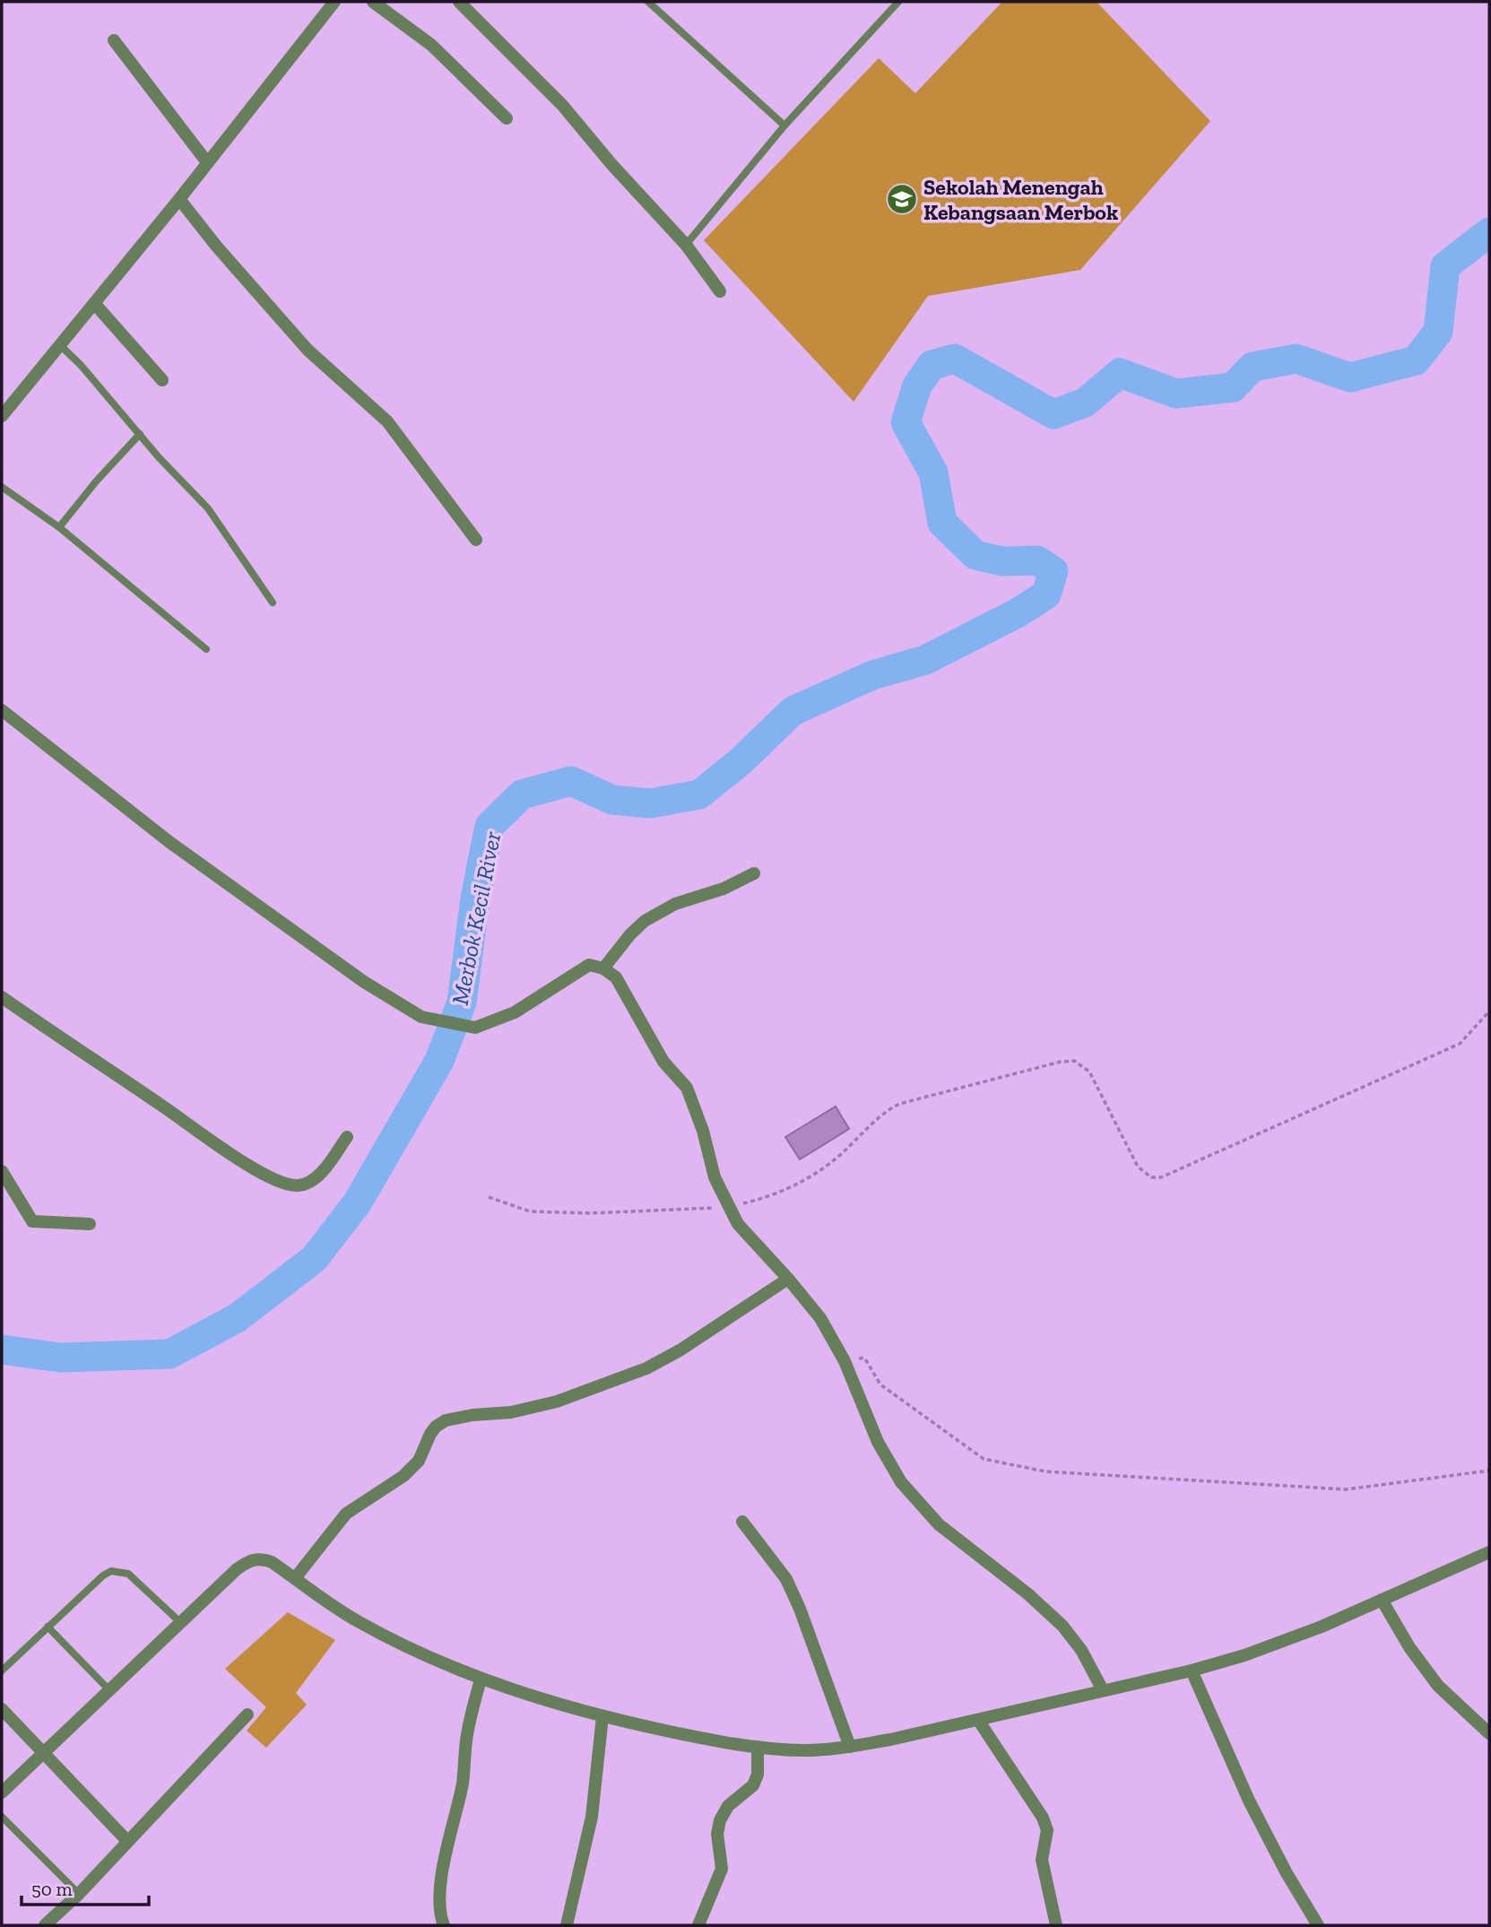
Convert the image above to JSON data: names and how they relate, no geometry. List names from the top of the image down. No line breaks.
{"water":["Merbok Kecil River"],"places":{"school or university":["Sekolah Menengah Kebangsaan Merbok"]},"scale_bar":"50 m"}
